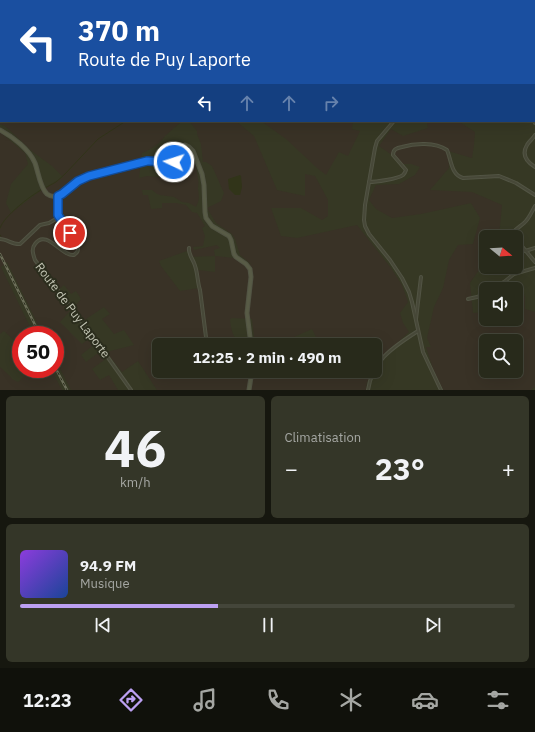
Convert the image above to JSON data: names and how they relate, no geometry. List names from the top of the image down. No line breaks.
{"streets":{"street":["Route de Puy Laporte"]},"north":"right","page":{"turn":["370 m","Route de Puy Laporte"],"limit":"50","trip":"12:25 · 2 min · 490 m","tile":[["46","km/h"],"Climatisation"],"heat":["−","23°","+"],"song":["94.9 FM","Musique"],"tabs":"12:23"}}
